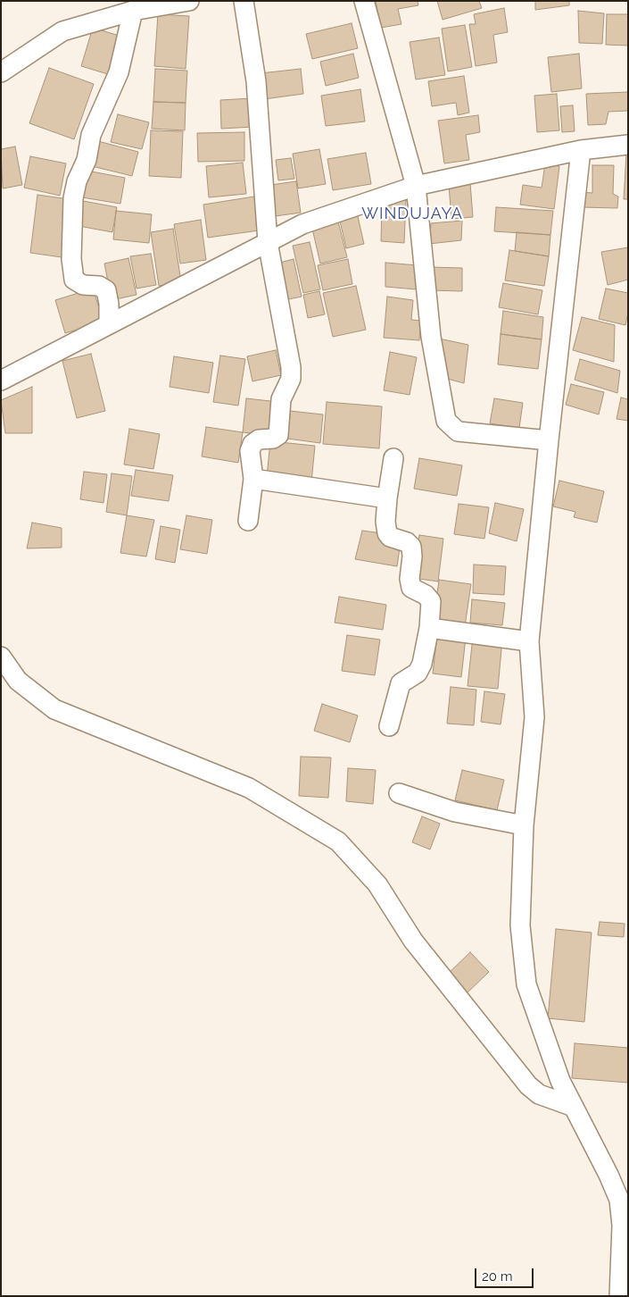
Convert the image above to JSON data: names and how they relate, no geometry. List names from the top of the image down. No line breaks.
{"districts":["WINDUJAYA"],"scale_bar":"20 m"}
